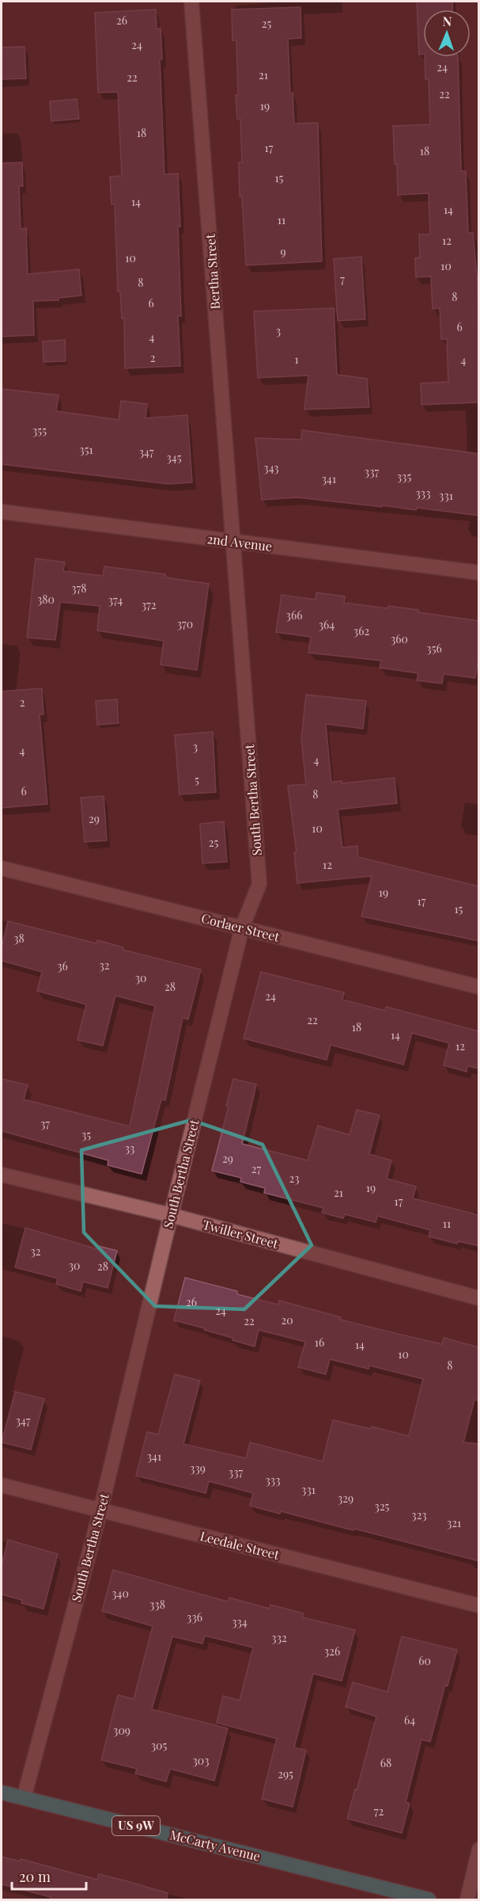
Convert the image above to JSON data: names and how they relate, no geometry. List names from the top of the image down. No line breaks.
{"streets":{"main road":["US 9W","McCarty Avenue"],"street":["Bertha Street","2nd Avenue","South Bertha Street","Corlaer Street","Twiller Street","Leedale Street"]},"crossings":[["Bertha Street","2nd Avenue"],["Bertha Street","South Bertha Street"],["2nd Avenue","South Bertha Street"],["South Bertha Street","Corlaer Street"],["South Bertha Street","Twiller Street"],["South Bertha Street","Leedale Street"],["South Bertha Street","McCarty Avenue"]],"house_numbers":["26","25","24","24","21","22","22","19","18","17","18","15","14","14","11","12","9","10","10","7","8","8","6","6","3","4","2","1","4","355","351","347","345","343","337","335","341","333","331","378","380","374","372","366","370","364","362","360","356","2","3","4","4","5","6","8","29","10","25","12","19","17","15","38","32","36","30","28","24","22","18","14","12","37","35","33","29","27","23","19","21","17","11","32","30","28","26","24","20","22","16","14","10","8","347","341","339","337","333","331","329","325","323","321","340","338","336","334","332","326","60","64","309","305","303","68","295","72"],"scale_bar":"20 m","north":"top"}
